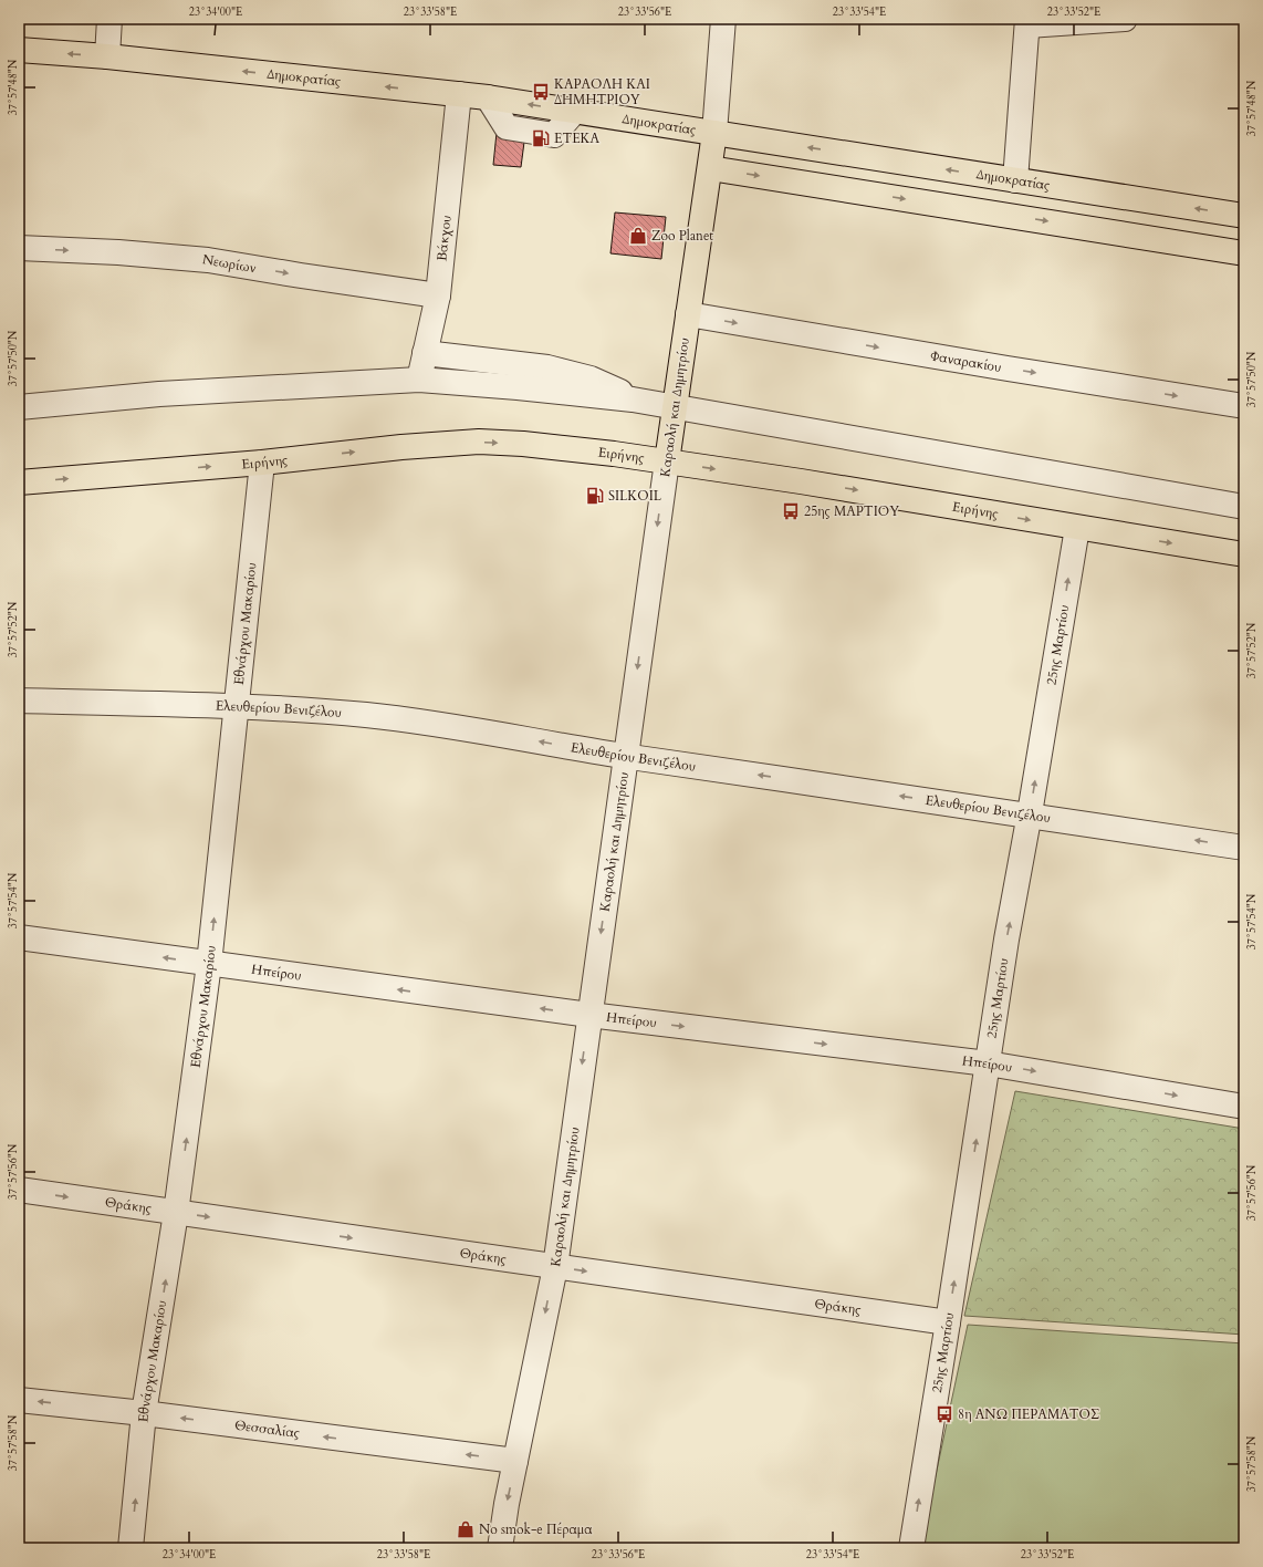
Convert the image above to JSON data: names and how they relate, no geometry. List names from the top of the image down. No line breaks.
{"streets":{"main road":["Δημοκρατίας","Καραολή και Δημητρίου","Ειρήνης"],"street":["Βάκχου","Νεωρίων","Φαναρακίου","Εθνάρχου Μακαρίου","25ης Μαρτίου","Ελευθερίου Βενιζέλου","Ηπείρου","Θράκης","Θεσσαλίας"]},"crossings":[["Δημοκρατίας","Βάκχου"],["Δημοκρατίας","Καραολή και Δημητρίου"],["Βάκχου","Νεωρίων"],["Φαναρακίου","Καραολή και Δημητρίου"],["Καραολή και Δημητρίου","Ειρήνης"],["Καραολή και Δημητρίου","Ελευθερίου Βενιζέλου"],["Καραολή και Δημητρίου","Ηπείρου"],["Καραολή και Δημητρίου","Θράκης"],["Καραολή και Δημητρίου","Θεσσαλίας"],["Ειρήνης","Εθνάρχου Μακαρίου"],["Ειρήνης","25ης Μαρτίου"],["Εθνάρχου Μακαρίου","Ελευθερίου Βενιζέλου"],["Εθνάρχου Μακαρίου","Ηπείρου"],["Εθνάρχου Μακαρίου","Θράκης"],["Εθνάρχου Μακαρίου","Θεσσαλίας"],["25ης Μαρτίου","Ελευθερίου Βενιζέλου"],["25ης Μαρτίου","Ηπείρου"],["25ης Μαρτίου","Θράκης"]],"one_way":["Καραολή και Δημητρίου","Ειρήνης","Εθνάρχου Μακαρίου","25ης Μαρτίου","Ελευθερίου Βενιζέλου","Θράκης","Θεσσαλίας"],"places":{"bus stop":["ΚΑΡΑΟΛΗ ΚΑΙ ΔΗΜΗΤΡΙΟΥ","25ης ΜΑΡΤΙΟΥ","8η ΑΝΩ ΠΕΡΑΜΑΤΟΣ"],"fuel station":["ΕΤΕΚΑ","SILKOIL"],"shop":["Zoo Planet","No smok-e Πέραμα"]},"coordinates":["23°34'00\"E","23°33'58\"E","23°33'56\"E","23°33'54\"E","23°33'52\"E","37°57'48\"N","37°57'50\"N","37°57'52\"N","37°57'54\"N","37°57'56\"N","37°57'58\"N"]}
